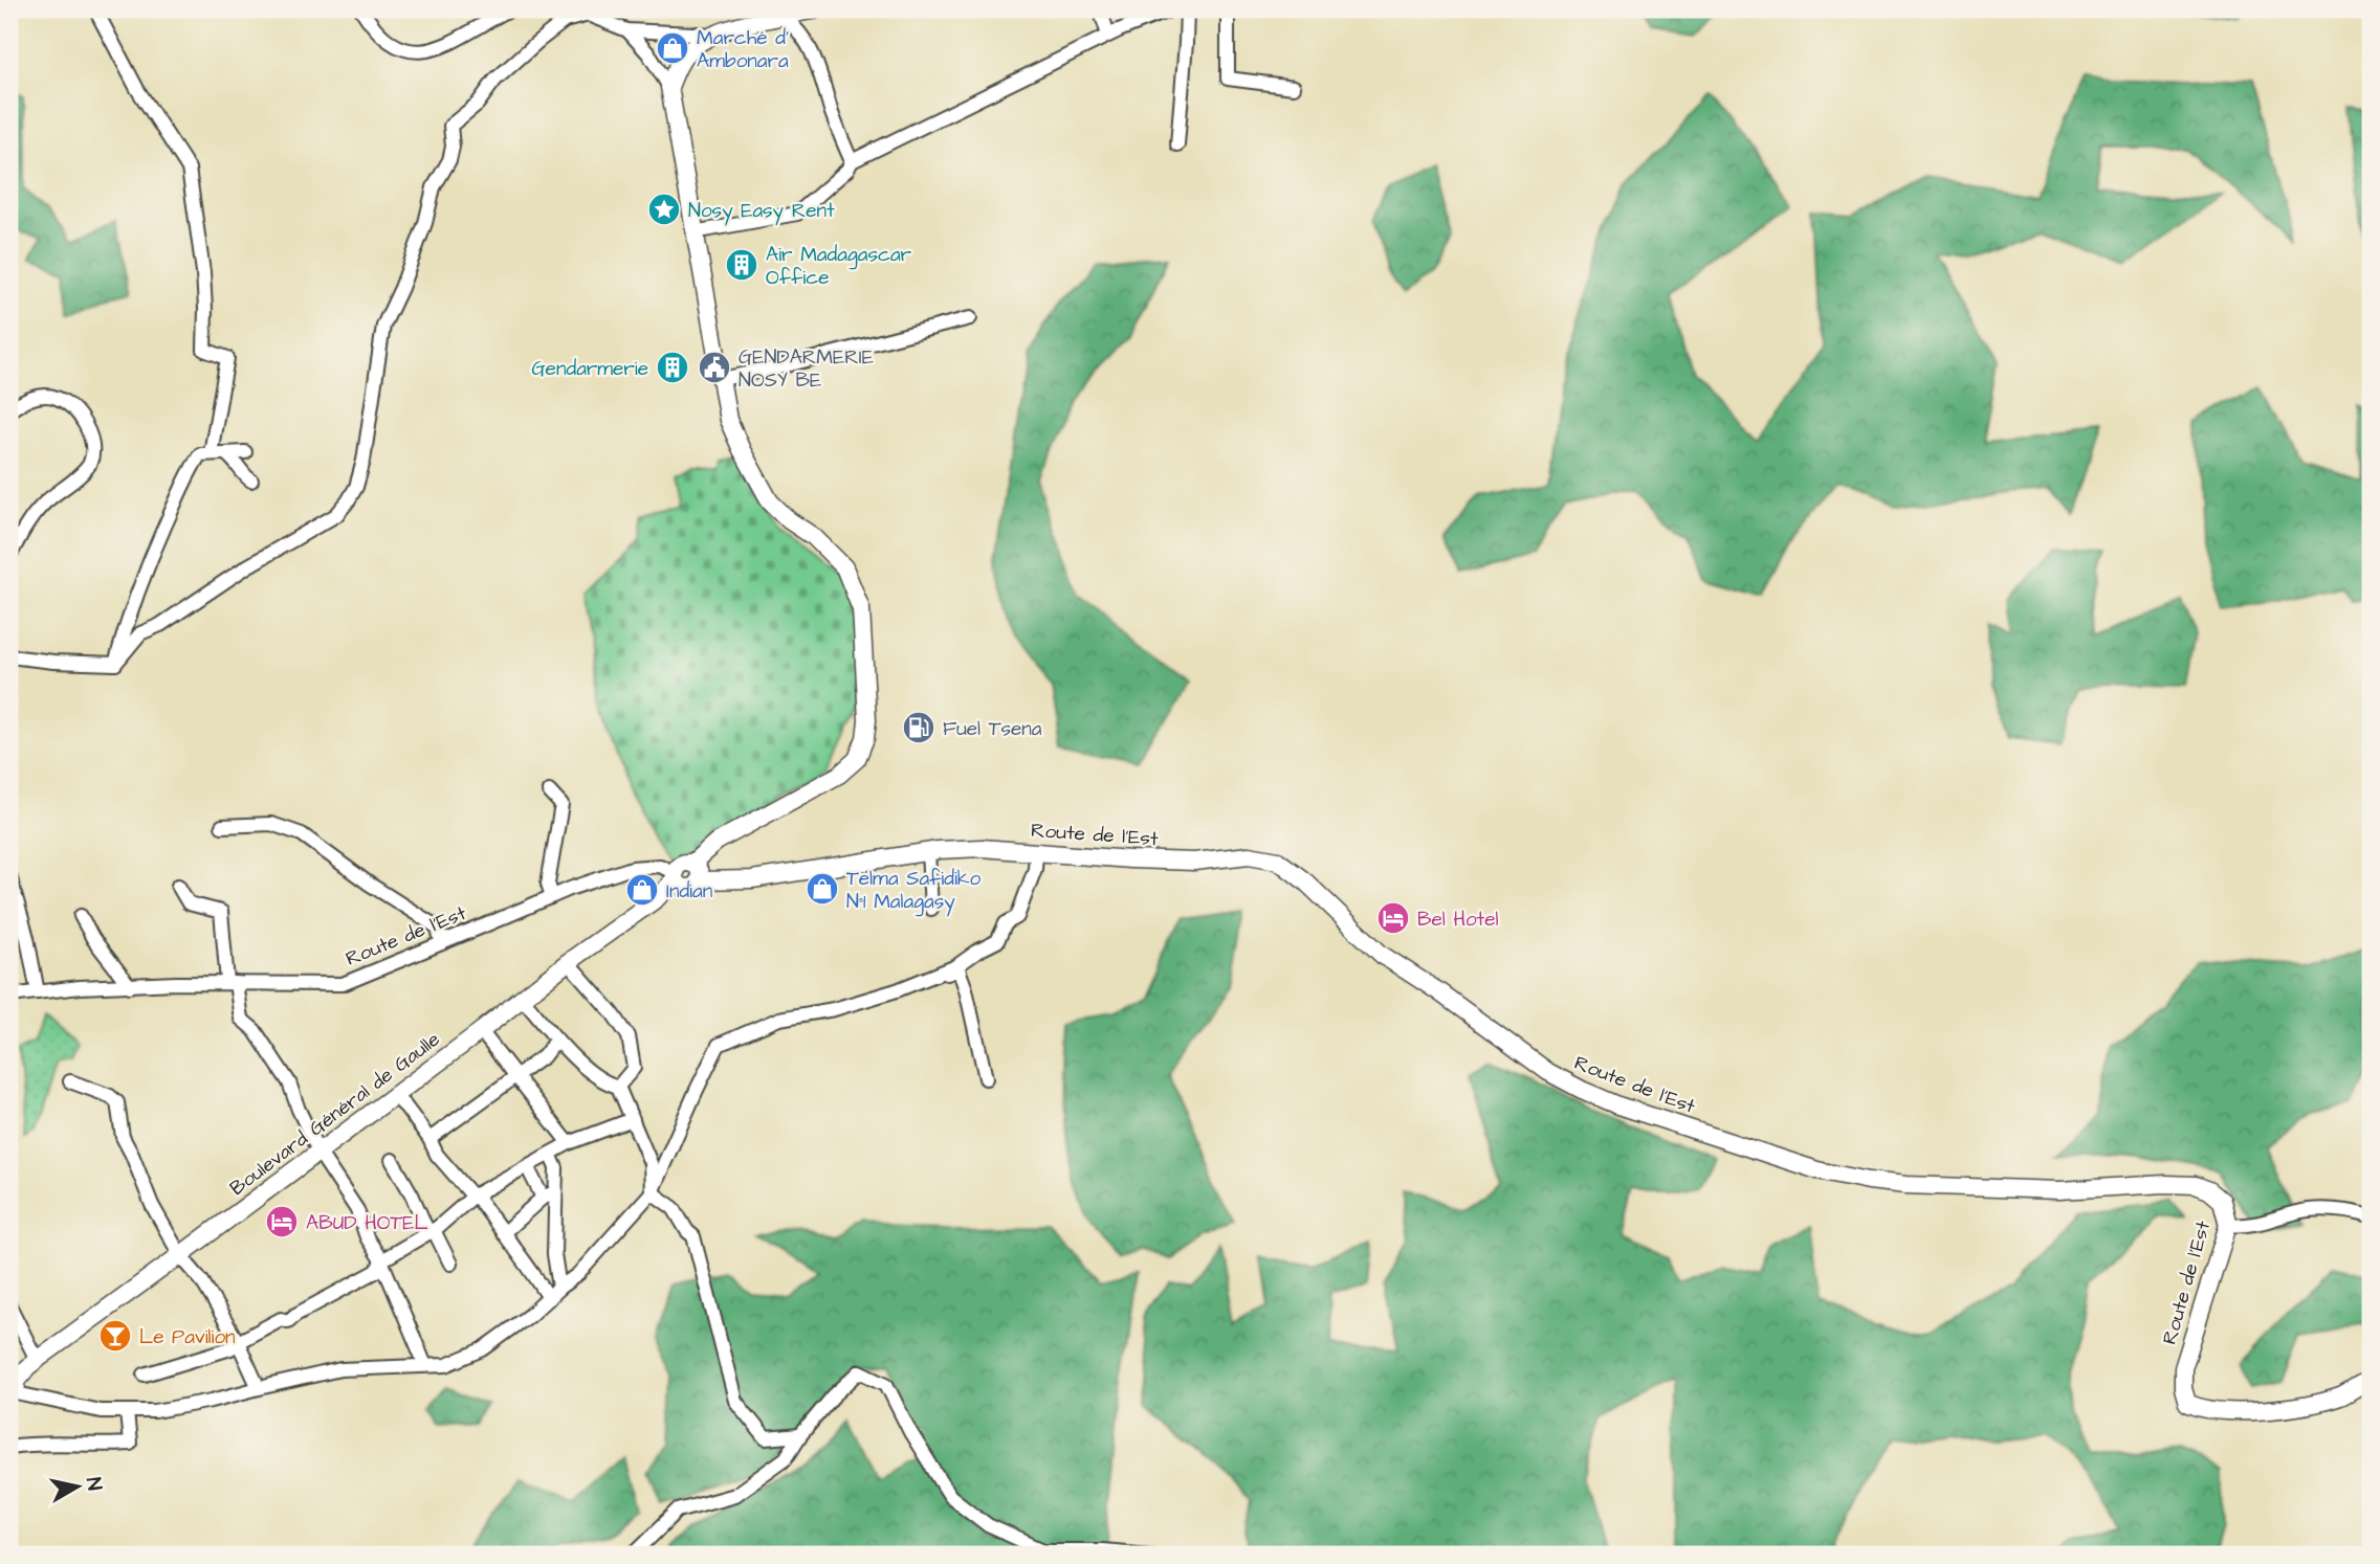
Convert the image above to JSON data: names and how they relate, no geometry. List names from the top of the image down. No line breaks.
{"streets":{"main road":["Route de l'Est","Boulevard Général de Gaulle"]},"crossings":[["Route de l'Est","Boulevard Général de Gaulle"]],"places":{"shop":["Marché d' Ambonara","Telma Safidiko N°1 Malagasy","Indian"],"place":["Nosy Easy Rent"],"building":["Air Madagascar Office","Gendarmerie"],"public building":["GENDARMERIE NOSY BE"],"fuel station":["Fuel Tsena"],"hotel":["Bel Hotel","ABUD HOTEL"],"bar":["Le Pavilion"]},"north":"right"}
